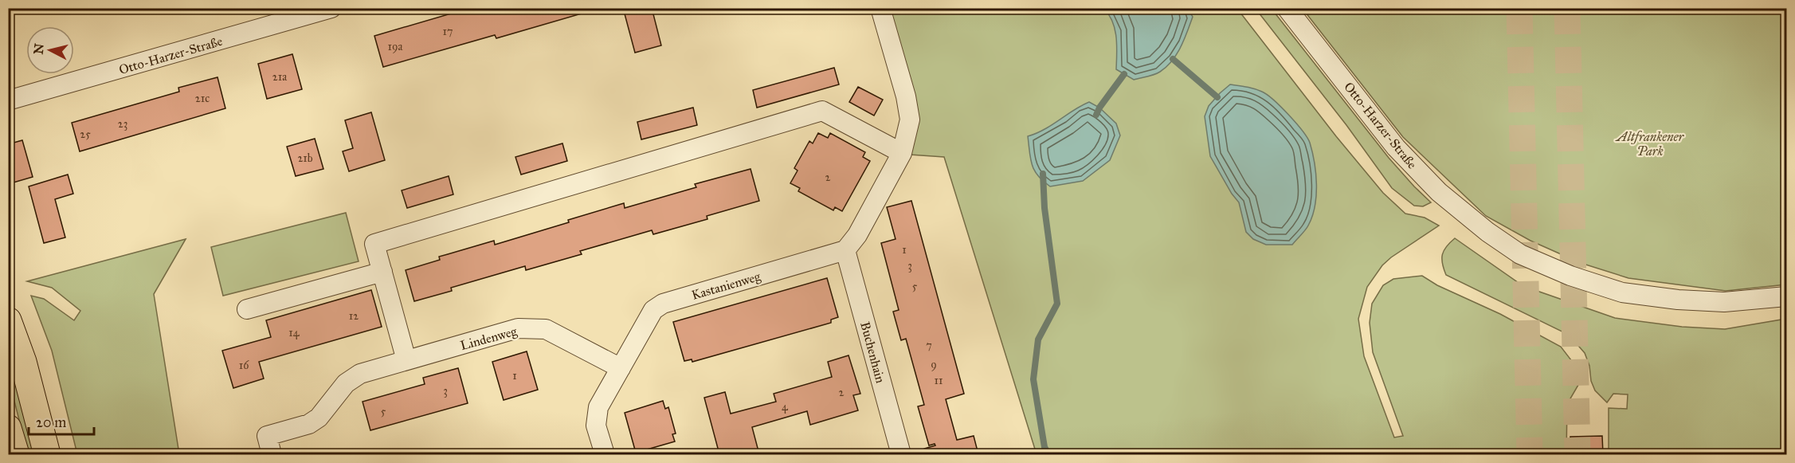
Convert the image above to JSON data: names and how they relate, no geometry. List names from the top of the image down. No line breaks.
{"streets":{"street":["Otto-Harzer-Straße","Kastanienweg","Lindenweg","Buchenhain"]},"crossings":[["Kastanienweg","Lindenweg"],["Kastanienweg","Buchenhain"]],"parks":["Altfrankener Park"],"house_numbers":["17","19a","21a","21c","23","25","21b","2","1","3","5","12","14","7","9","16","1","11","3","2","4","5"],"scale_bar":"20 m","north":"left"}
